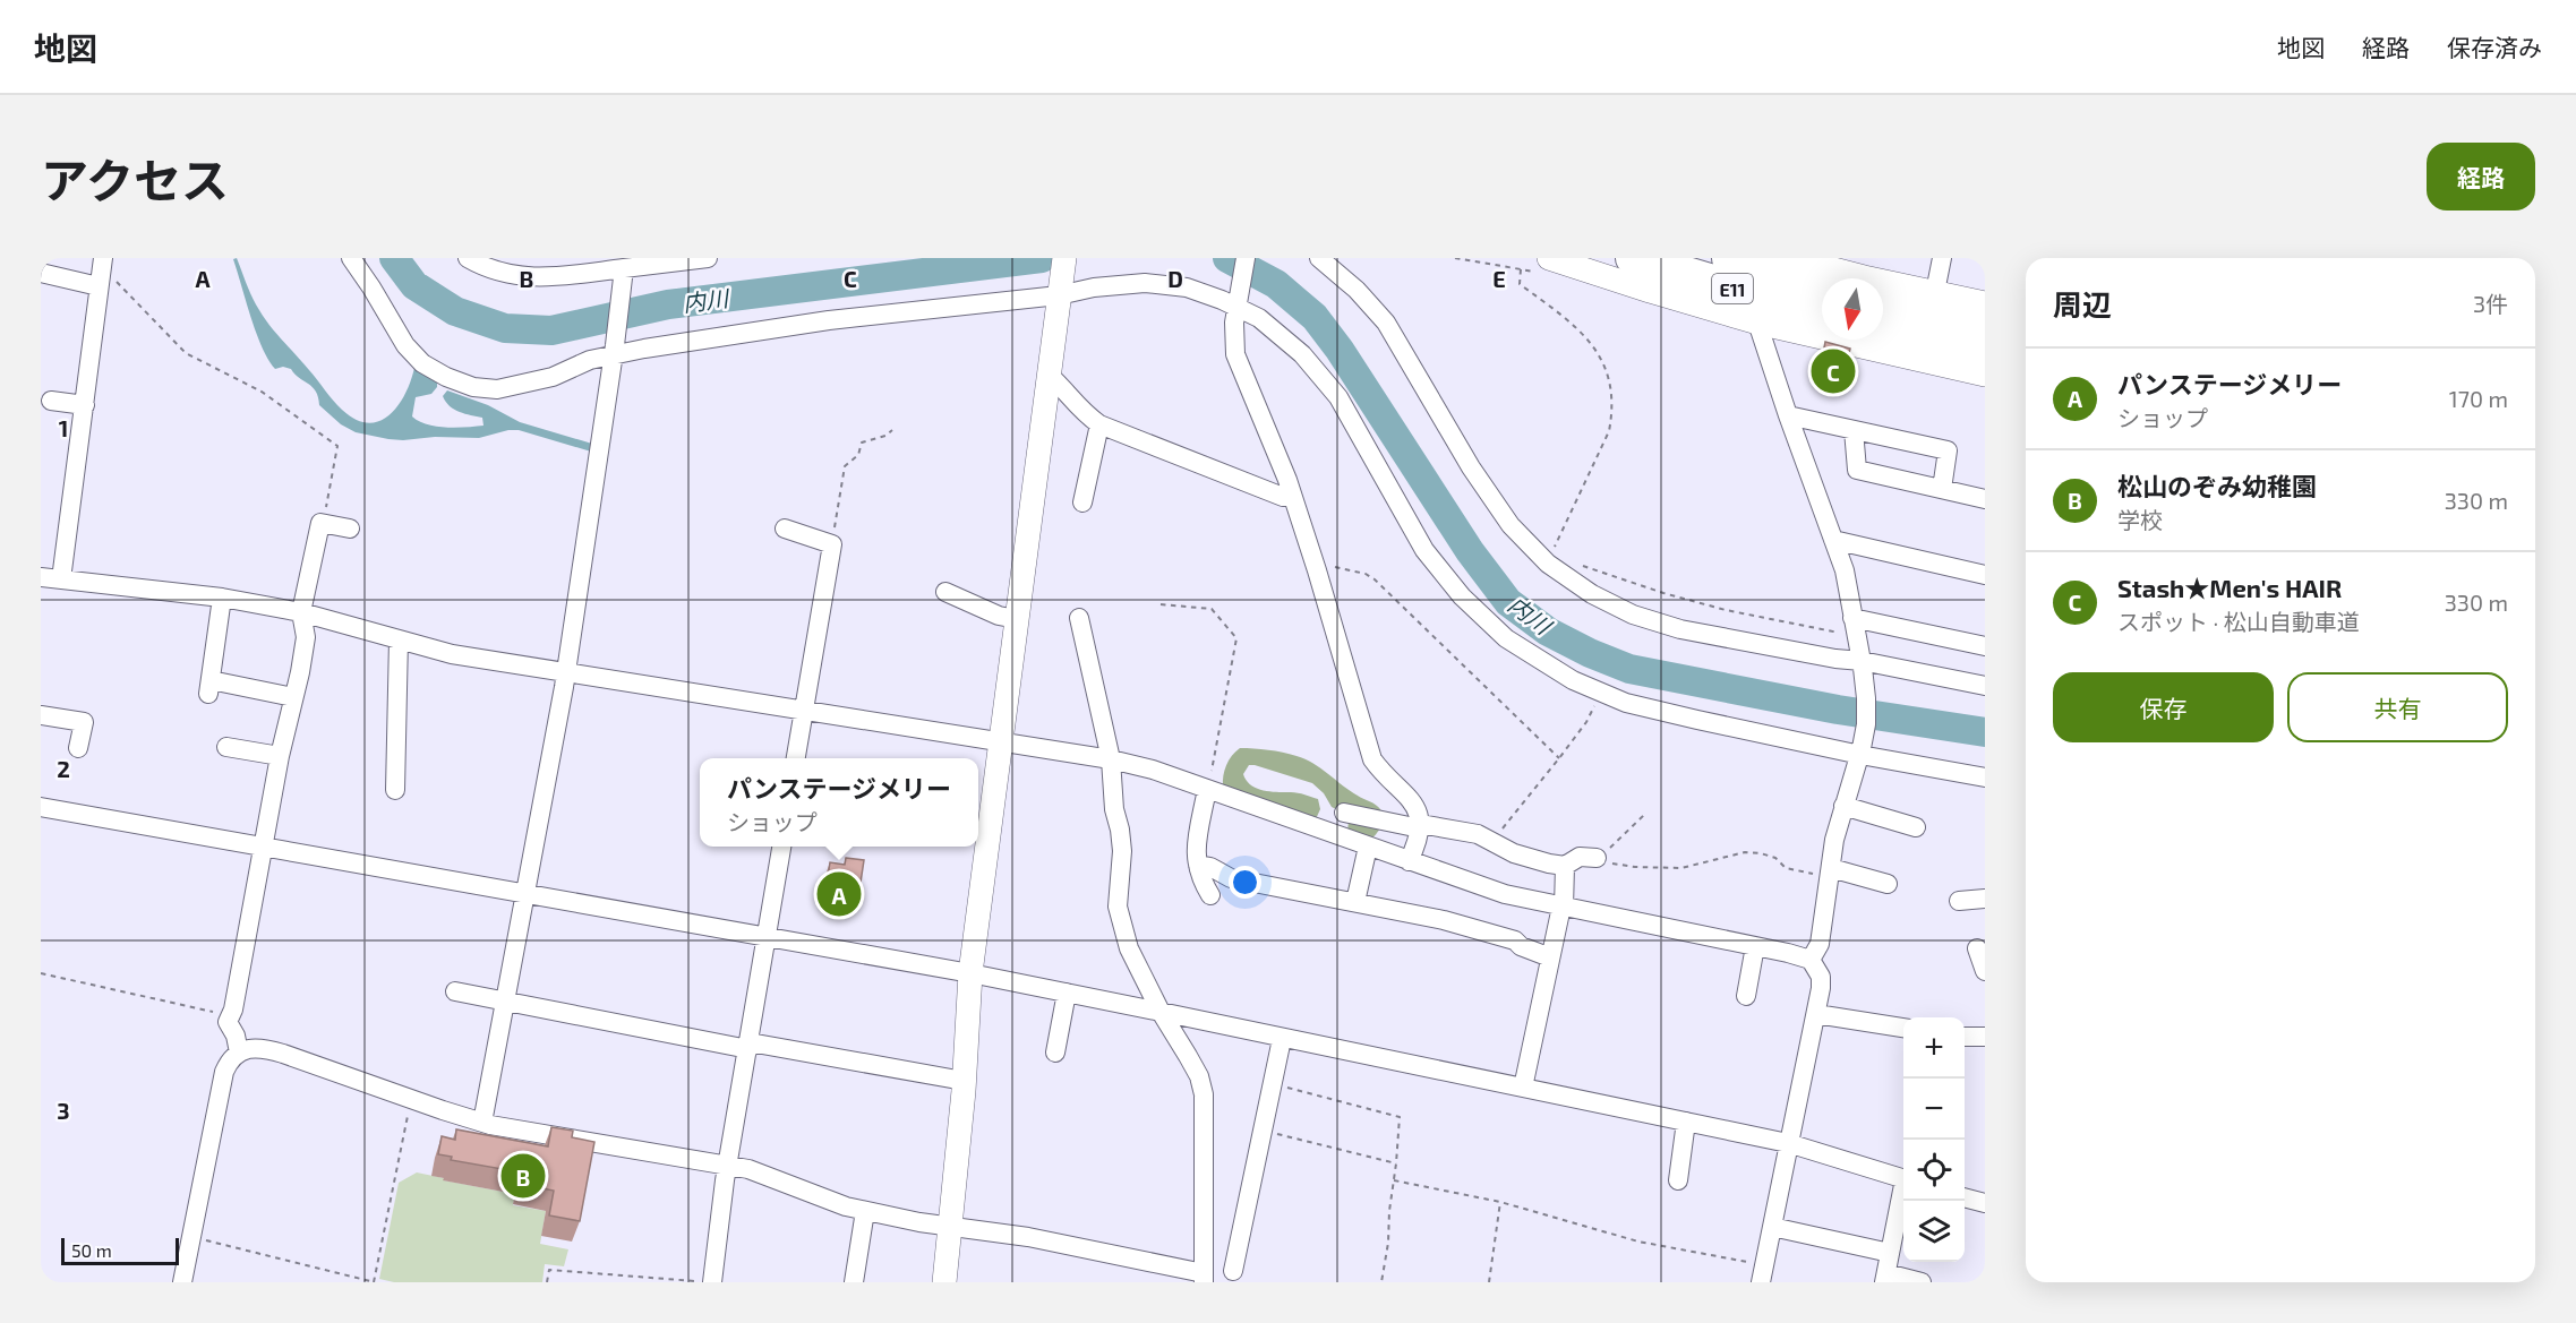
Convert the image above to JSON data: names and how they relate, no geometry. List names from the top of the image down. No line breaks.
{"streets":{"highway":["E11"]},"water":["内川"],"scale_bar":"50 m","north":"bottom","page":{"header":"地図","nav":["地図","経路","保存済み"],"title":"アクセス","buttons":["経路",["保存","共有"]],"heading":["周辺","3件"],"pins":["C","A","B"],"list":[{"mark":"A","name":"パンステージメリー","note":"ショップ","value":"170 m"},{"mark":"B","name":"松山のぞみ幼稚園","note":"学校","value":"330 m"},{"mark":"C","name":"Stash★Men's HAIR","note":"スポット · 松山自動車道","value":"330 m"}],"popup":["パンステージメリー","ショップ"],"map_buttons":["+","−"],"scale":"50 m"},"grid":{"columns":["A","B","C","D","E"],"rows":["1","2","3"]}}
